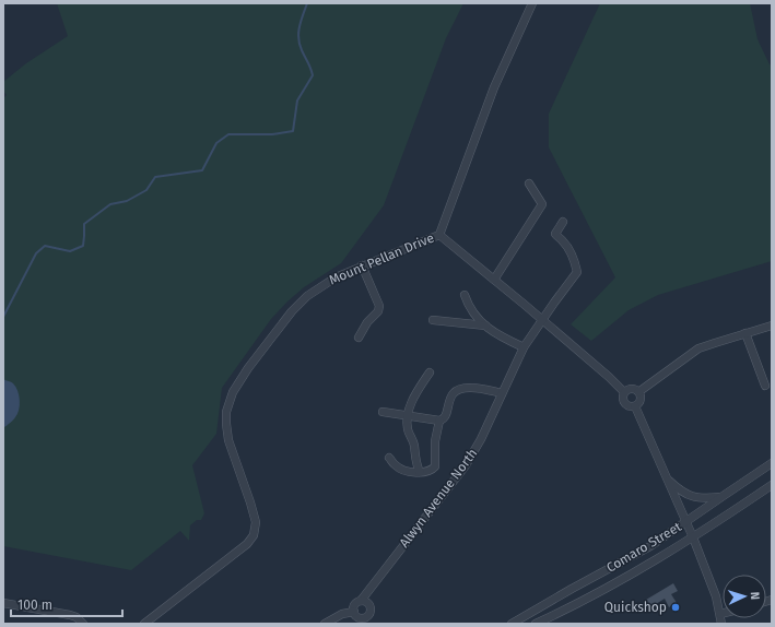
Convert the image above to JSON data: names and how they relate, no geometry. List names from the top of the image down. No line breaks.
{"streets":{"street":["Mount Pellan Drive","Alwyn Avenue North","Comaro Street"]},"places":["Quickshop"],"scale_bar":"100 m","north":"right"}
